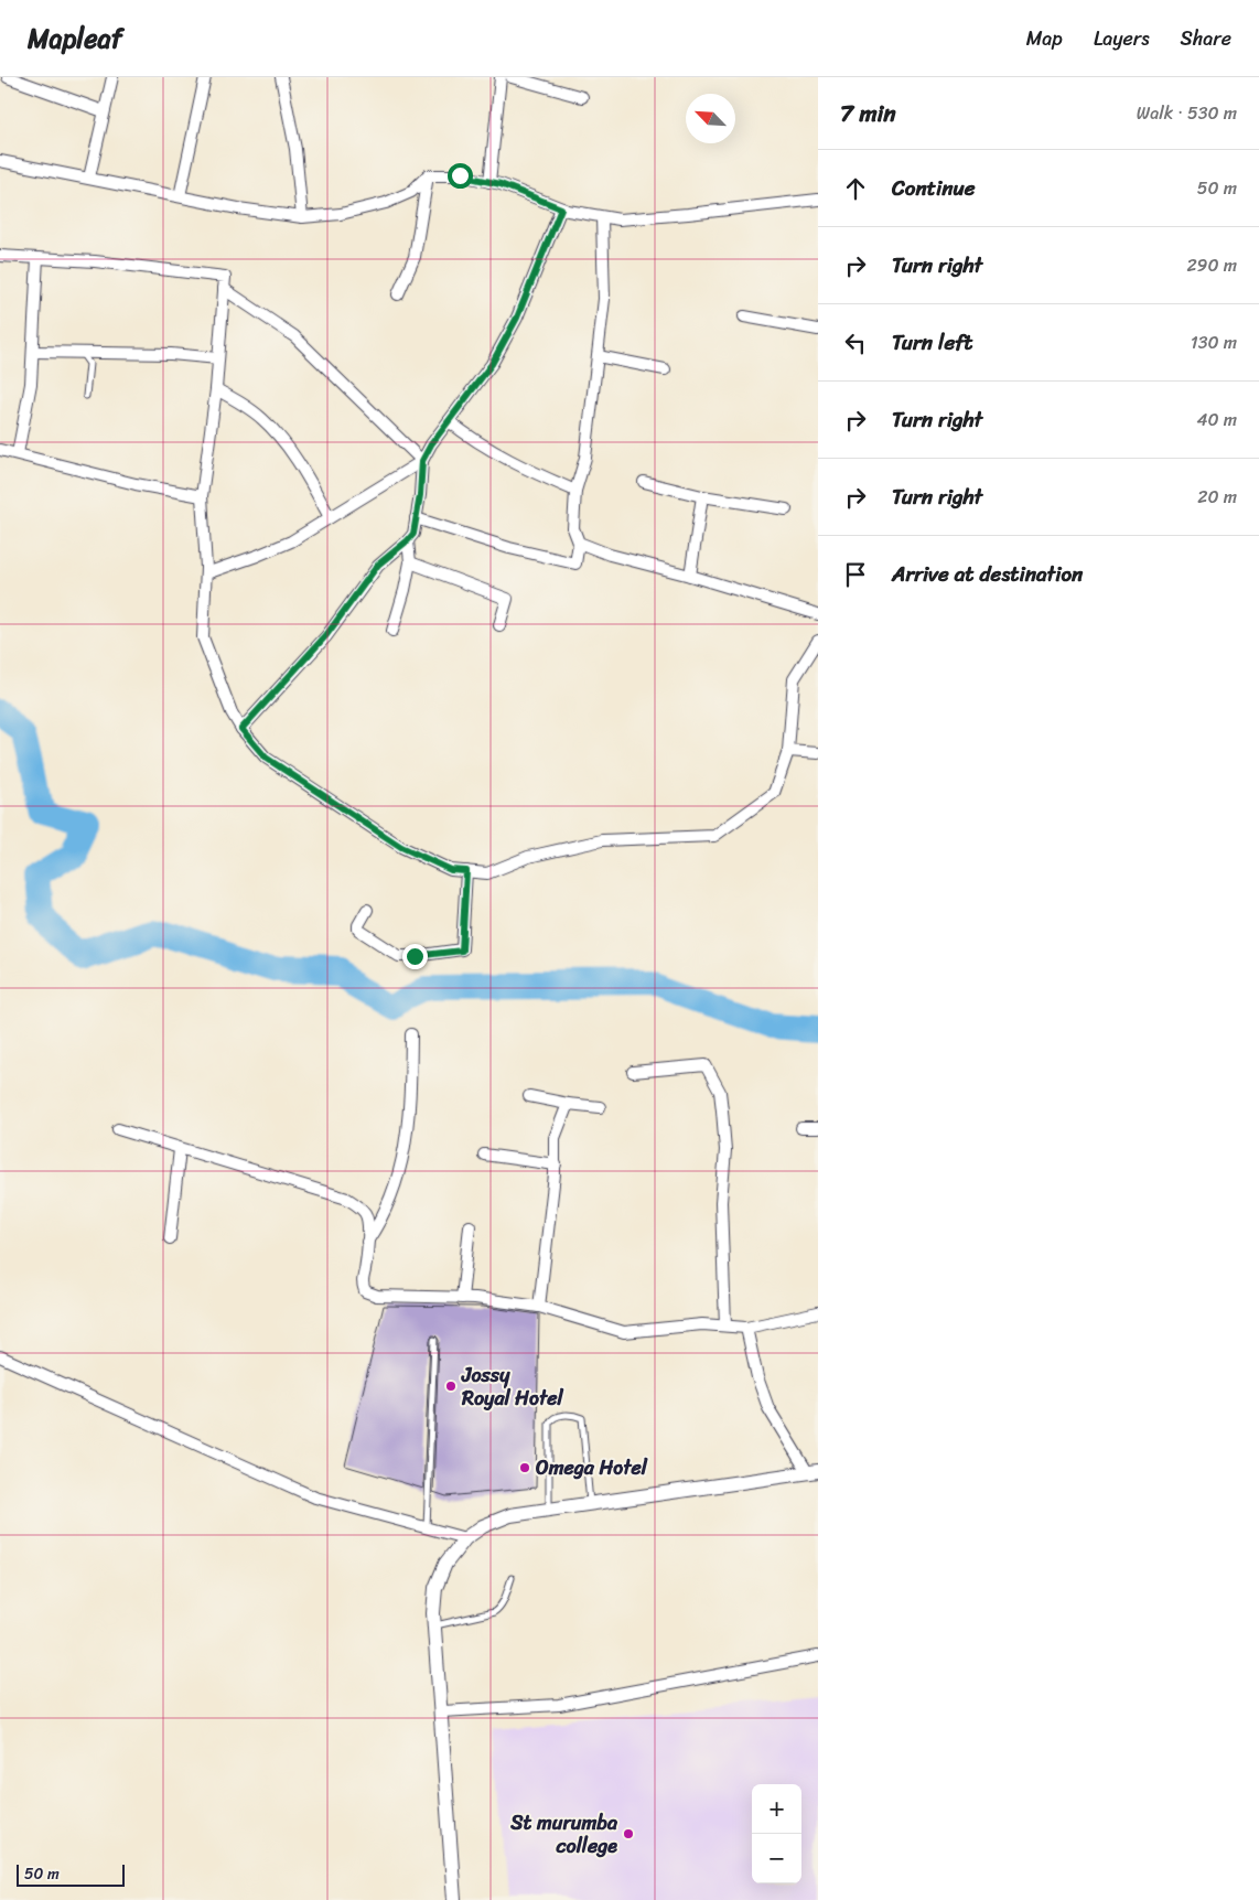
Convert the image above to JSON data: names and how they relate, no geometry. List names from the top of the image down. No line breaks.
{"places":["Jossy Royal Hotel","Omega Hotel","St murumba college"],"scale_bar":"50 m","north":"top left","page":{"header":"Mapleaf","nav":["Map","Layers","Share"],"heading":["7 min","Walk · 530 m"],"list":[["Continue","50 m"],["Turn right","290 m"],["Turn left","130 m"],["Turn right","40 m"],["Turn right","20 m"],"Arrive at destination"],"map_buttons":["+","−"],"scale":"50 m"}}
